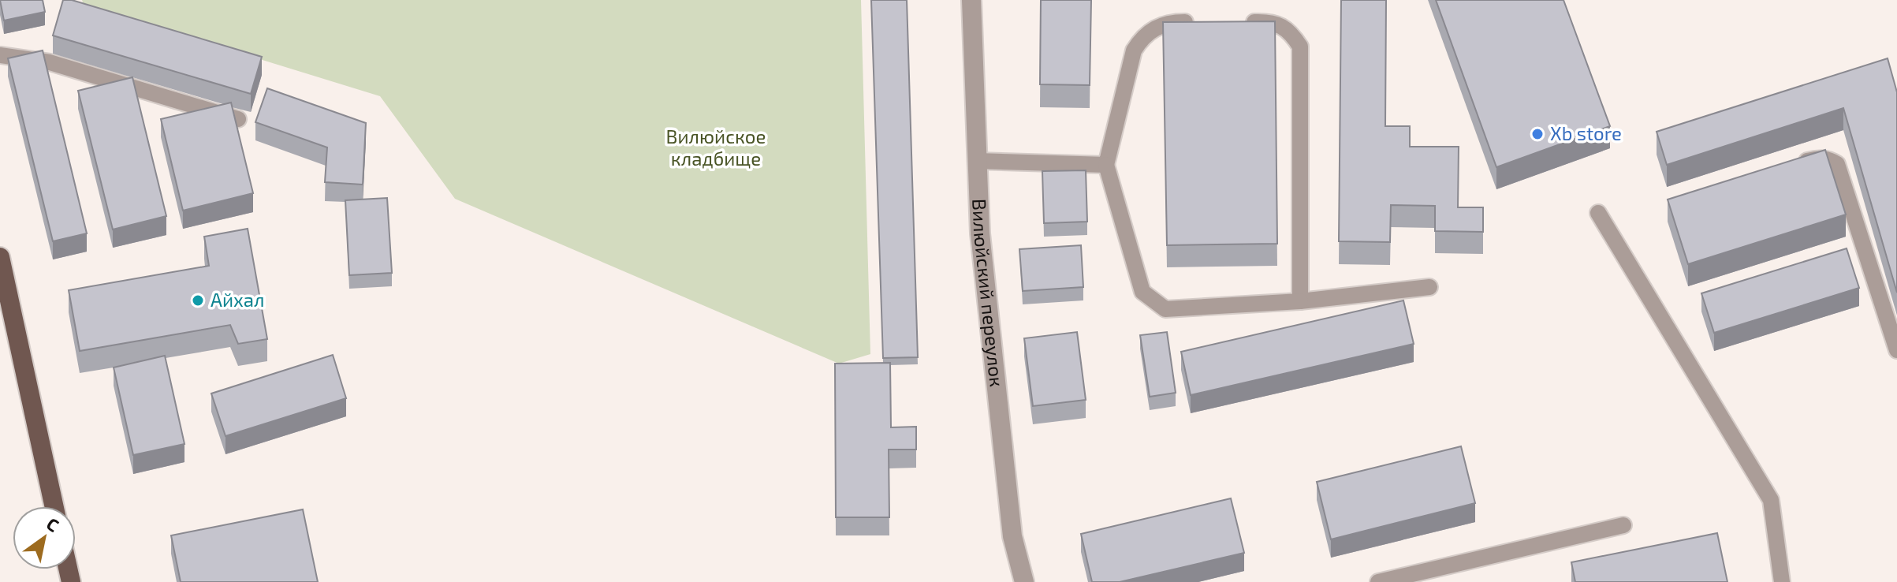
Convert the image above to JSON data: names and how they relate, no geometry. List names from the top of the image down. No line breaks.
{"streets":{"street":["Вилюйский переулок"]},"parks":["Вилюйское кладбище"],"places":["Xb store","Айхал"],"north":"top right"}
